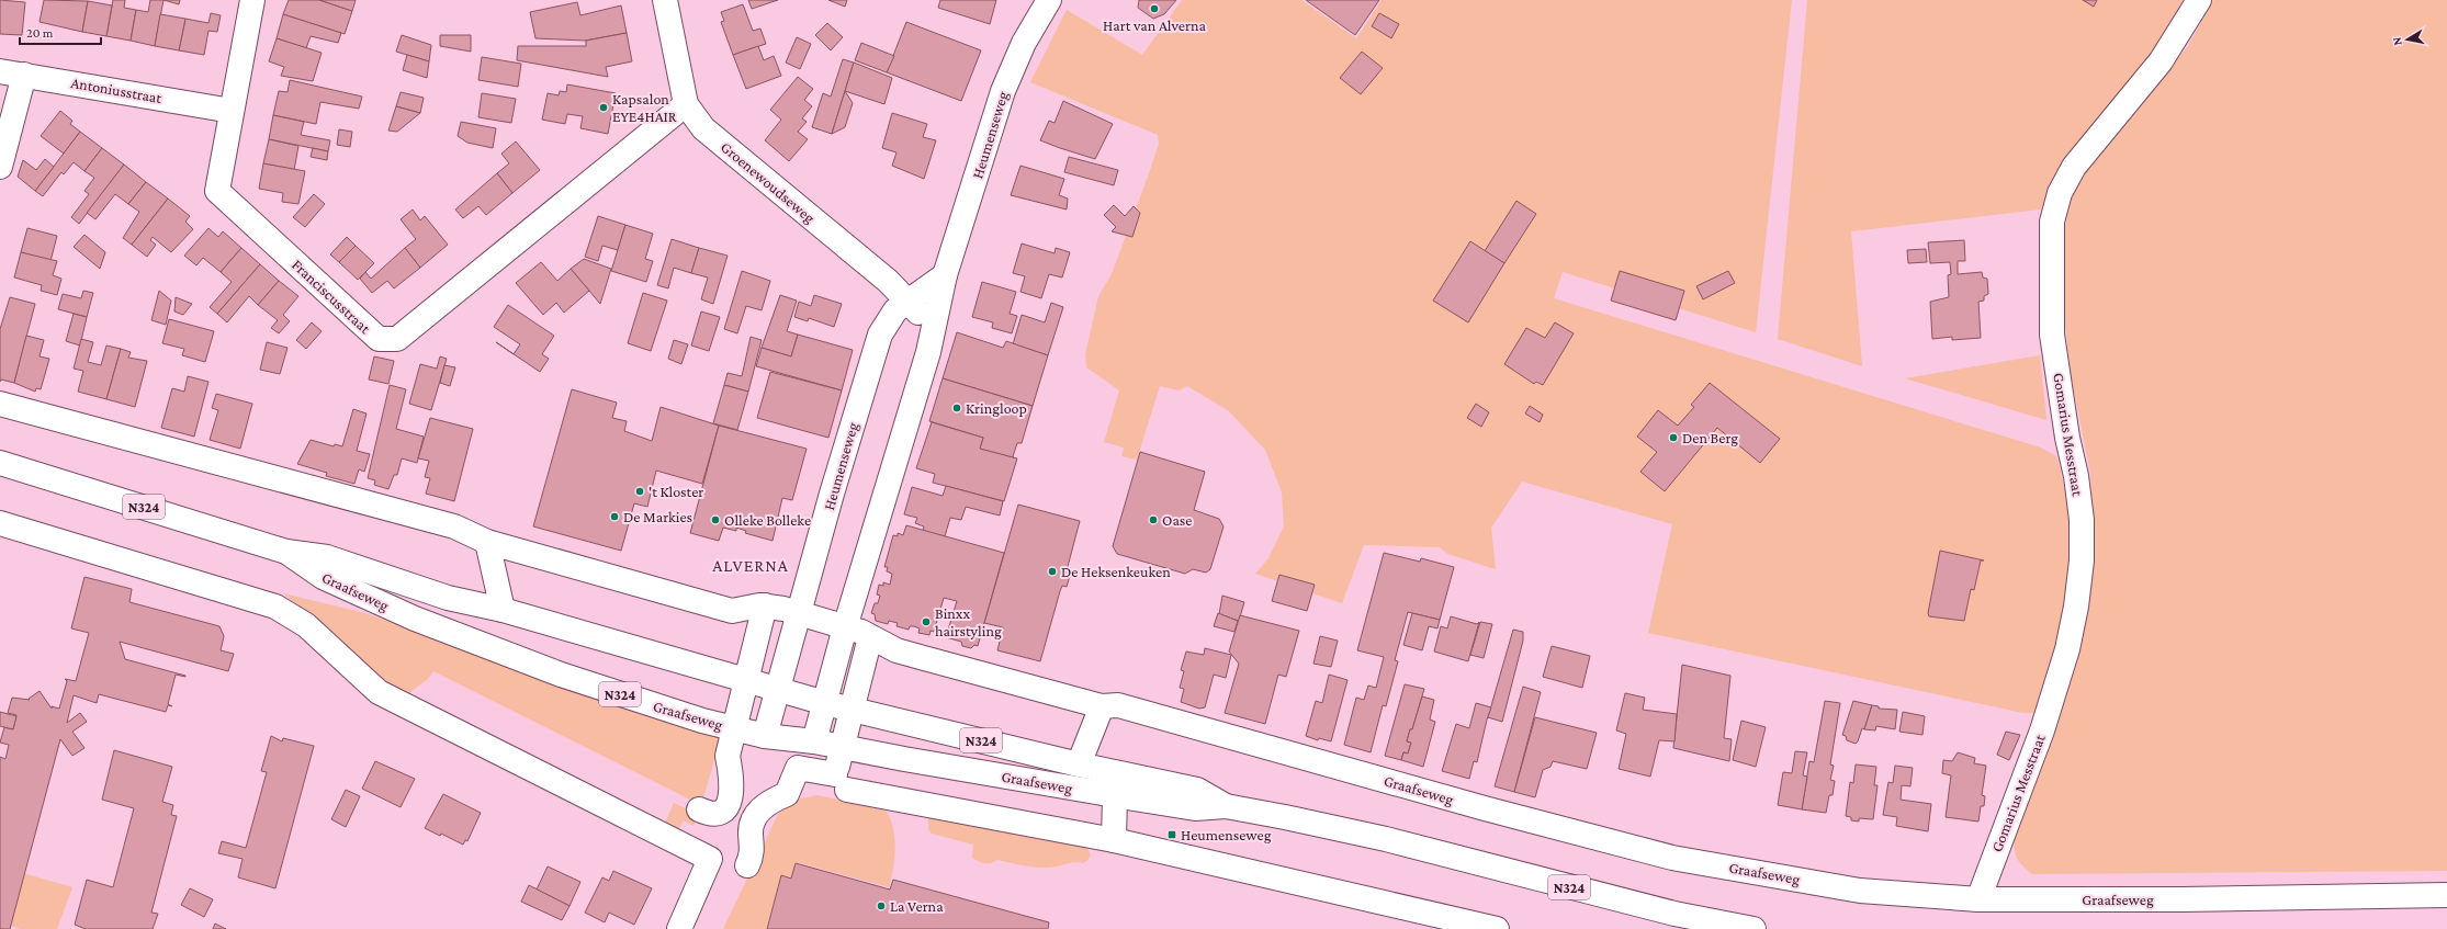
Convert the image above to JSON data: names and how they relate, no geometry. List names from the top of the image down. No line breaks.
{"streets":{"street":["Antoniusstraat","Heumenseweg","Groenewoudseweg","Franciscusstraat","Gomarius Messtraat","N324","Graafseweg"]},"crossings":[["Antoniusstraat","Franciscusstraat"],["Heumenseweg","Groenewoudseweg"],["Heumenseweg","Graafseweg"],["Groenewoudseweg","Franciscusstraat"],["Gomarius Messtraat","Graafseweg"]],"districts":["ALVERNA"],"places":{"other":["Hart van Alverna","Kapsalon EYE4HAIR","Kringloop","Den Berg","'t Kloster","De Markies","Olleke Bolleke","Oase","De Heksenkeuken","Binxx hairstyling","La Verna"],"transit":["Heumenseweg"]},"scale_bar":"20 m","north":"left"}
